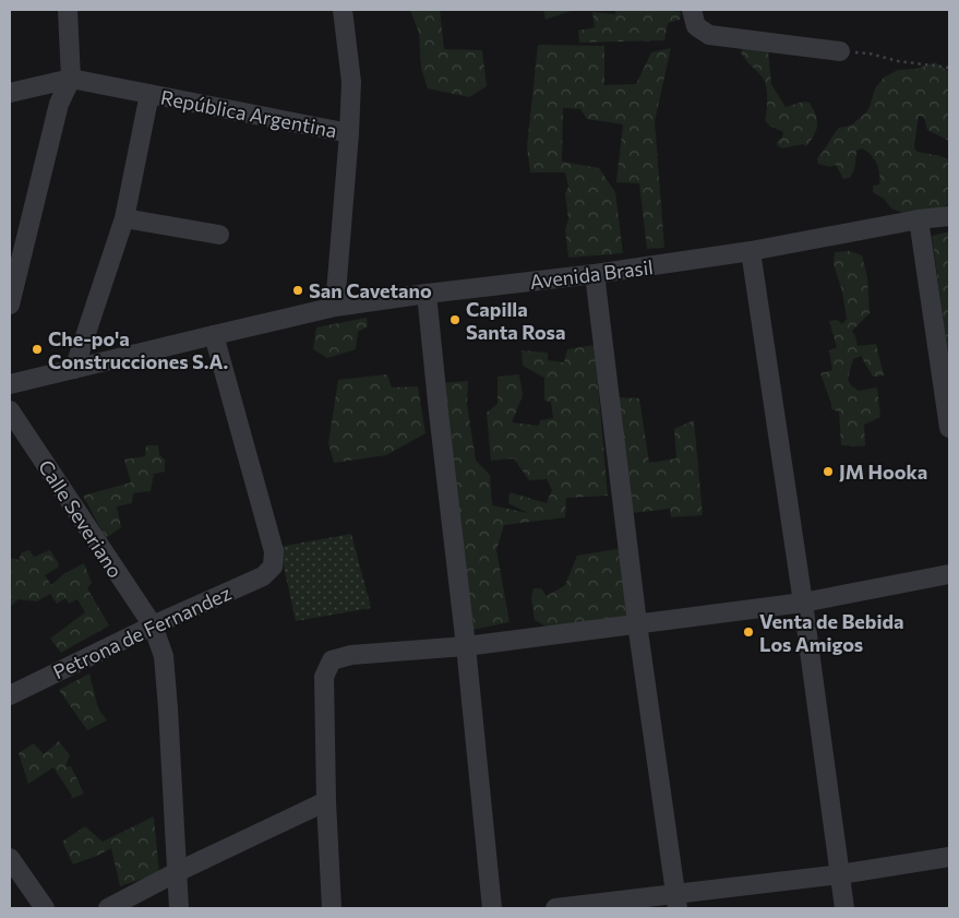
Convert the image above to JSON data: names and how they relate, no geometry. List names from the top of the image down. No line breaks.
{"streets":{"street":["República Argentina","Avenida Brasil","Calle Severiano","Petrona de Fernandez"]},"crossings":[["República Argentina","Avenida Brasil"],["Avenida Brasil","Petrona de Fernandez"],["Calle Severiano","Petrona de Fernandez"]],"places":["San Cavetano","Capilla Santa Rosa","Che-po'a Construcciones S.A.","JM Hooka","Venta de Bebida Los Amigos"]}
